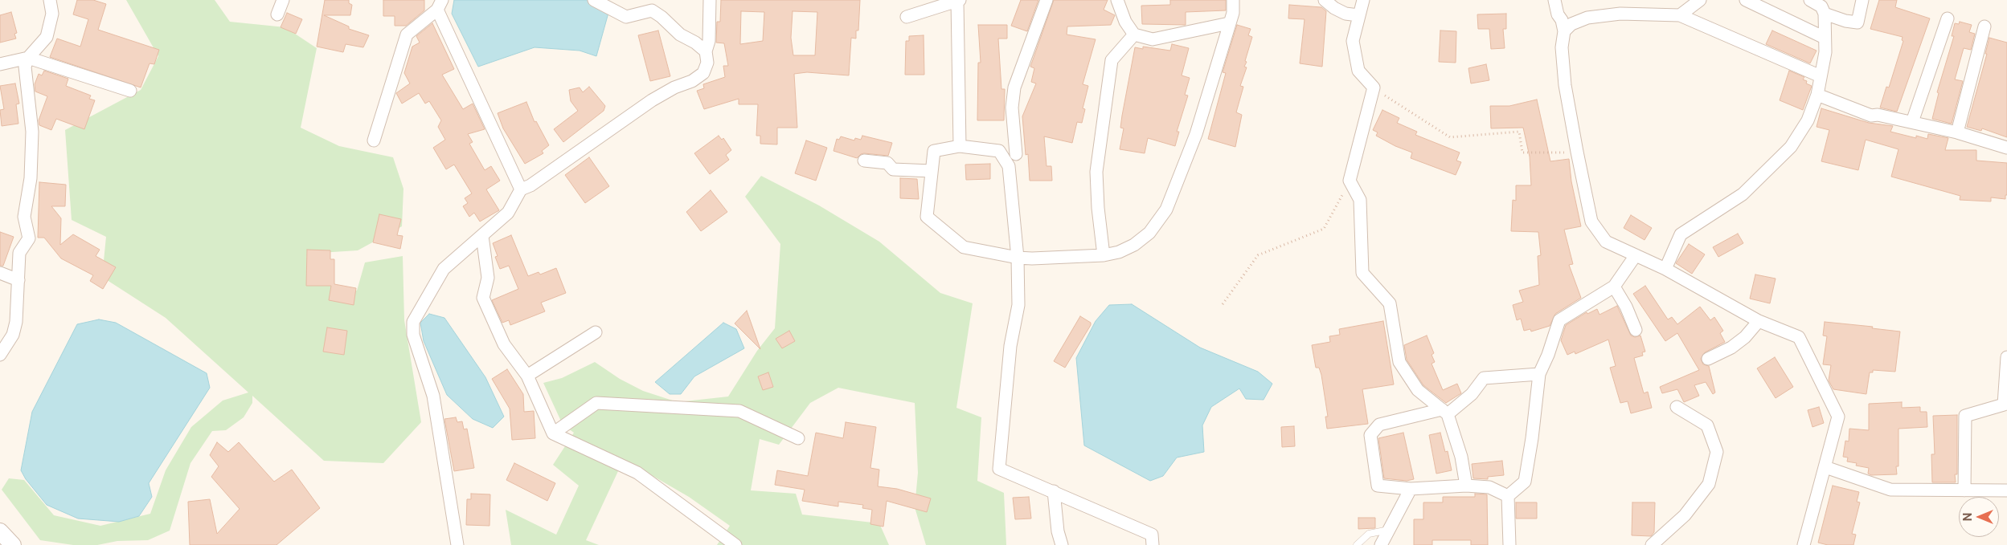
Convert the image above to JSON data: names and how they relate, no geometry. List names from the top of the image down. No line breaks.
{"north":"left"}
